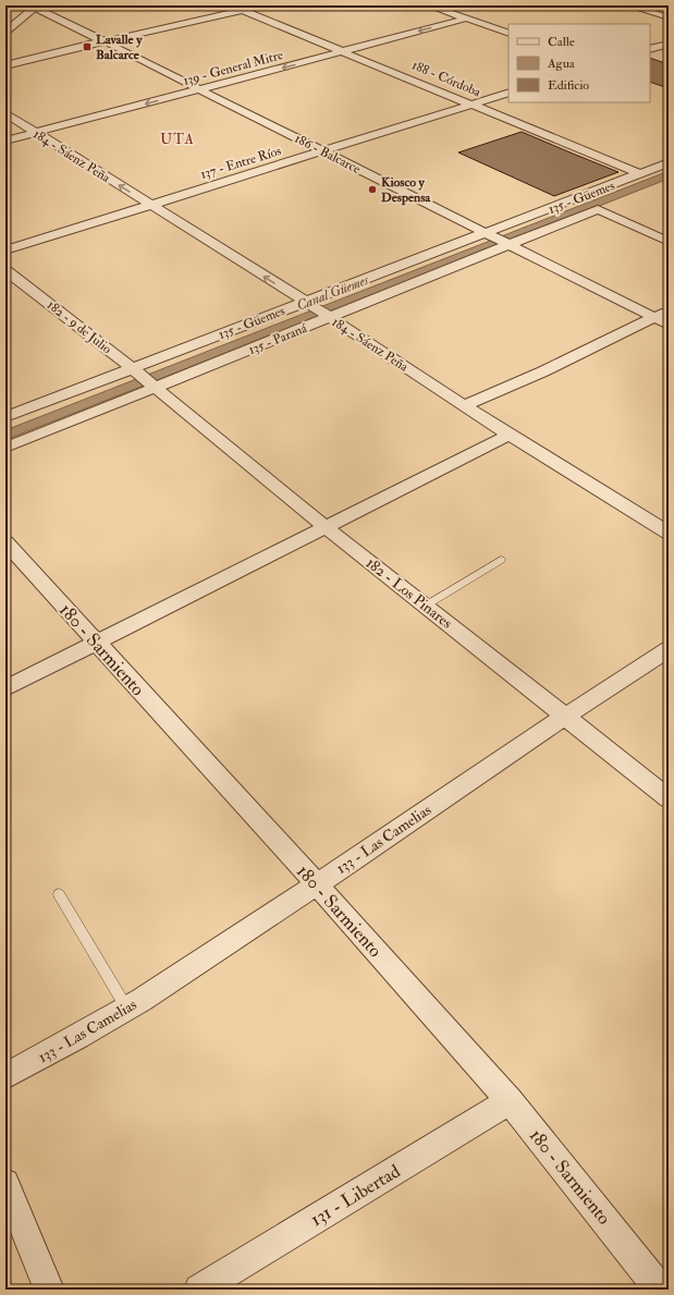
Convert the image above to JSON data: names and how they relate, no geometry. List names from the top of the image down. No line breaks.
{"streets":{"street":["139 - General Mitre","188 - Córdoba","186 - Balcarce","184 - Sáenz Peña","137 - Entre Ríos","135 - Güemes","182 - 9 de Julio","135 - Paraná","182 - Los Pinares","180 - Sarmiento","133 - Las Camelias","131 - Libertad"]},"crossings":[["139 - General Mitre","188 - Córdoba"],["139 - General Mitre","186 - Balcarce"],["139 - General Mitre","184 - Sáenz Peña"],["188 - Córdoba","137 - Entre Ríos"],["188 - Córdoba","135 - Güemes"],["186 - Balcarce","137 - Entre Ríos"],["186 - Balcarce","135 - Güemes"],["186 - Balcarce","135 - Paraná"],["184 - Sáenz Peña","137 - Entre Ríos"],["184 - Sáenz Peña","135 - Güemes"],["184 - Sáenz Peña","135 - Paraná"],["135 - Güemes","182 - 9 de Julio"],["135 - Güemes","135 - Paraná"],["182 - 9 de Julio","135 - Paraná"],["182 - 9 de Julio","182 - Los Pinares"],["135 - Paraná","182 - Los Pinares"],["182 - Los Pinares","133 - Las Camelias"],["180 - Sarmiento","133 - Las Camelias"],["180 - Sarmiento","131 - Libertad"]],"one_way":["184 - Sáenz Peña"],"districts":["UTA"],"water":["Canal Güemes"],"places":{"transit":["Lavalle y Balcarce"],"other":["Kiosco y Despensa"]},"legend":["Calle","Agua","Edificio"]}
